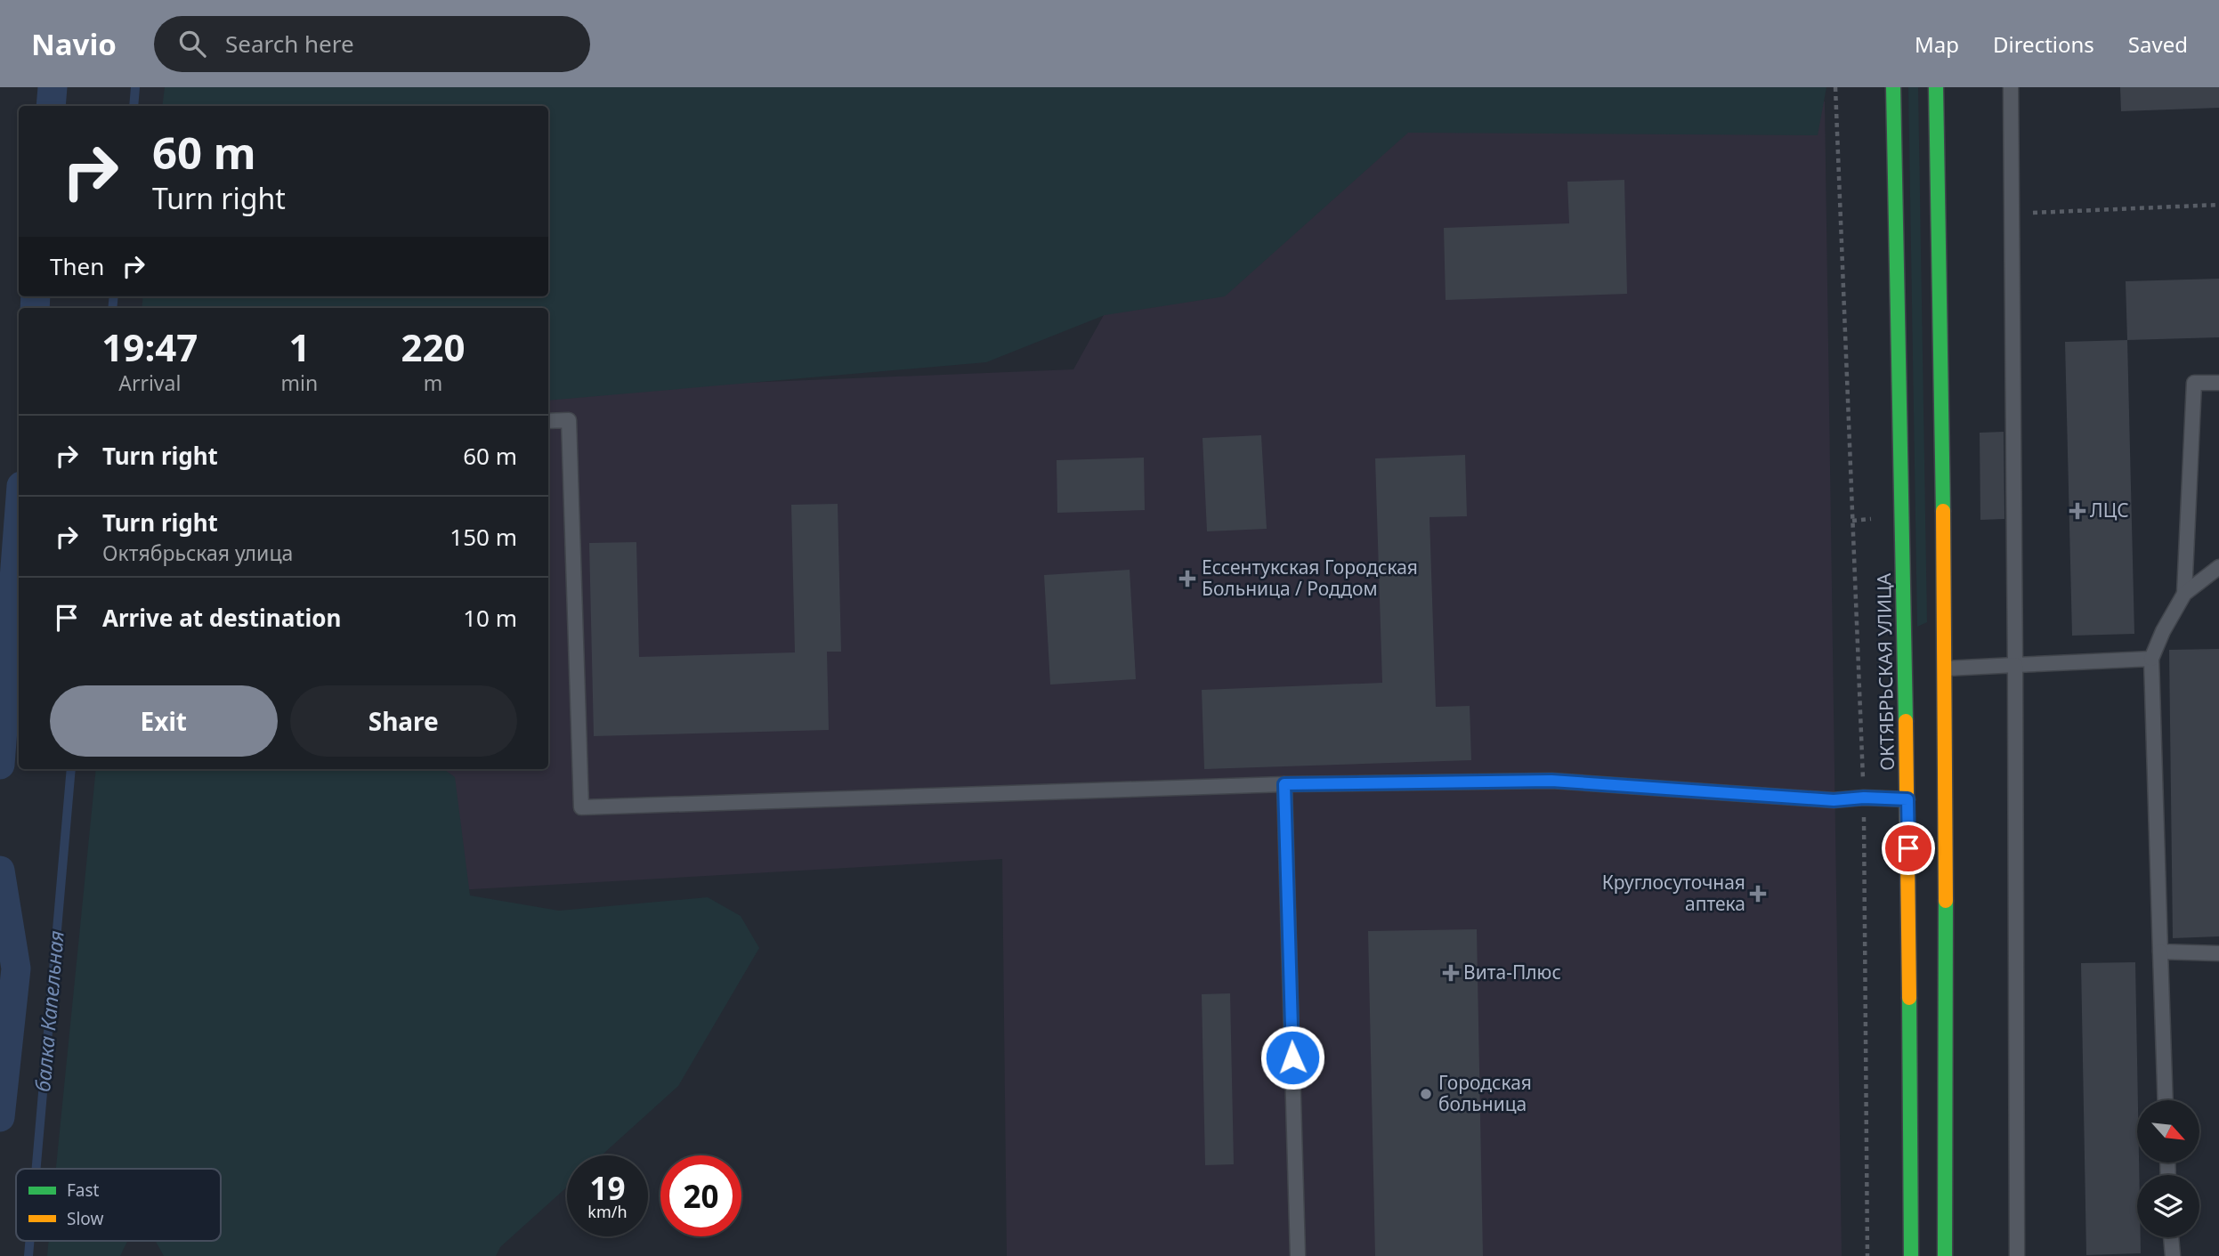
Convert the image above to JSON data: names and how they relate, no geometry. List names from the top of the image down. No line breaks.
{"streets":{"main road":["ОКТЯБРЬСКАЯ УЛИЦА"]},"water":["балка Капельная"],"places":{"health":["ЛЦС","Ессентукская Городская Больница / Роддом","Круглосуточная аптека","Вита-Плюс"],"other":["Городская больница"]},"legend":["Fast","Slow"],"north":"bottom right","page":{"header":"Navio","search":"Search here","nav":["Map","Directions","Saved"],"turn":["60 m","Turn right"],"then":"Then","eta":["19:47","Arrival","1","min","220","m"],"list":[{"name":"Turn right","value":"60 m"},{"name":"Turn right","note":"Октябрьская улица","value":"150 m"},{"name":"Arrive at destination","value":"10 m"}],"buttons":["Exit","Share"],"speed":"19 km/h","limit":"20"}}
